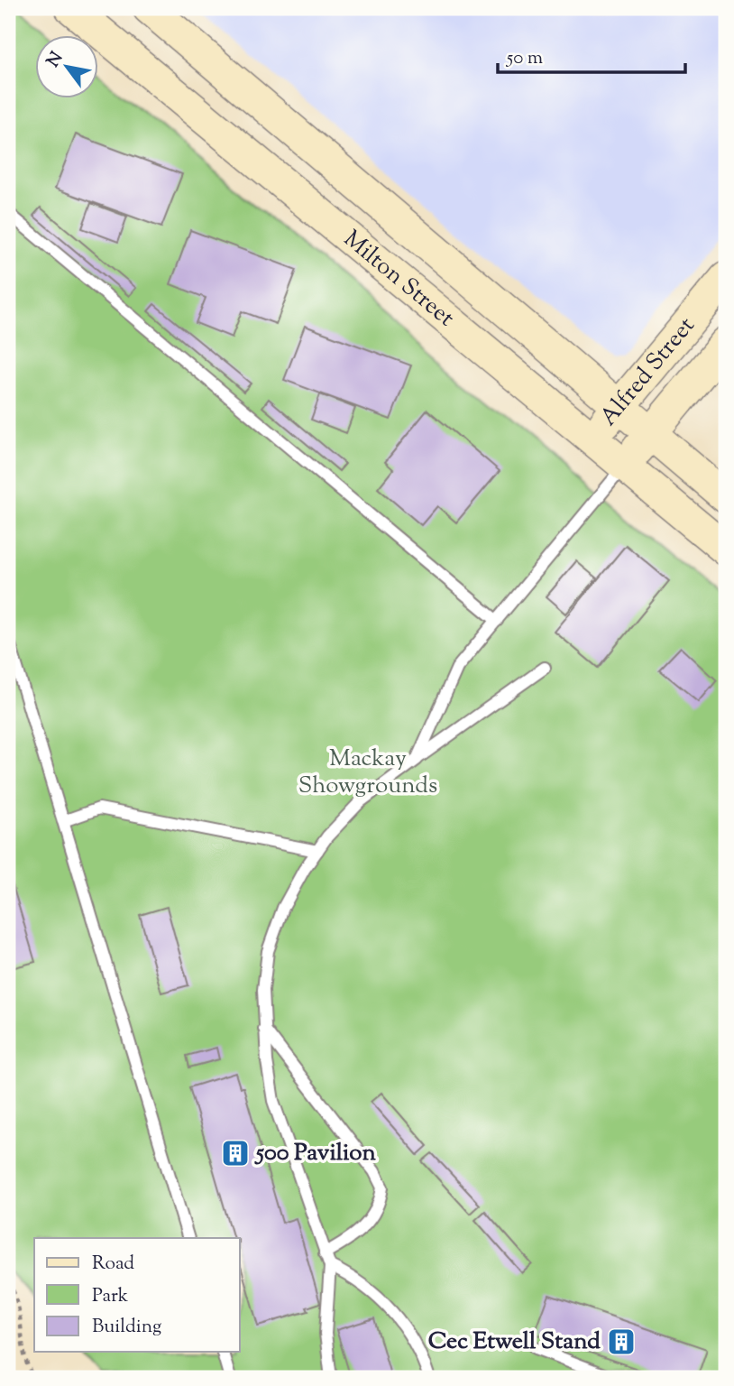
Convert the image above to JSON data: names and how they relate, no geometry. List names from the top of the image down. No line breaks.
{"streets":{"street":["Milton Street","Alfred Street"]},"crossings":[["Milton Street","Alfred Street"]],"parks":["Mackay Showgrounds"],"places":{"building":["500 Pavilion","Cec Etwell Stand"]},"legend":["Road","Park","Building"],"scale_bar":"50 m","north":"top left"}
